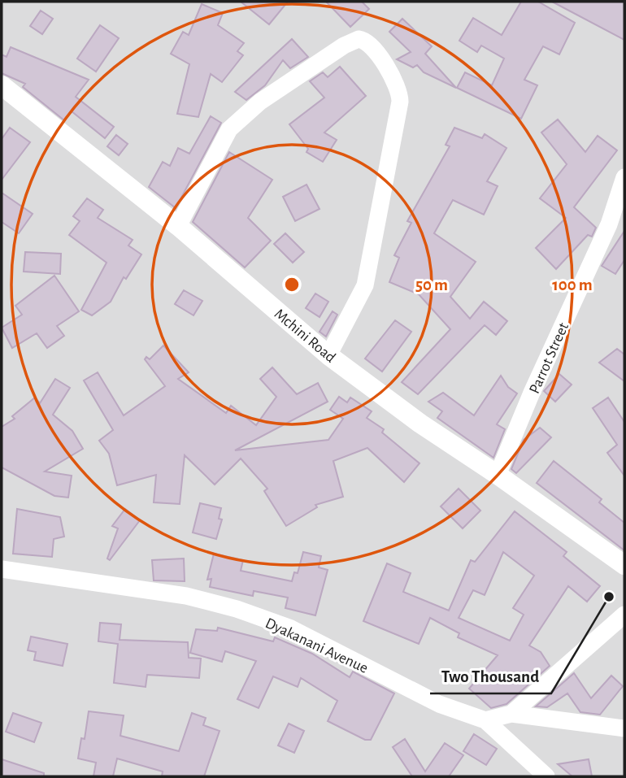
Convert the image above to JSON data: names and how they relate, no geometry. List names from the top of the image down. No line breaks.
{"streets":{"street":["Mchini Road","Parrot Street","Dyakanani Avenue"]},"crossings":[["Mchini Road","Parrot Street"]],"places":["Two Thousand"],"rings":["50 m","100 m"]}
